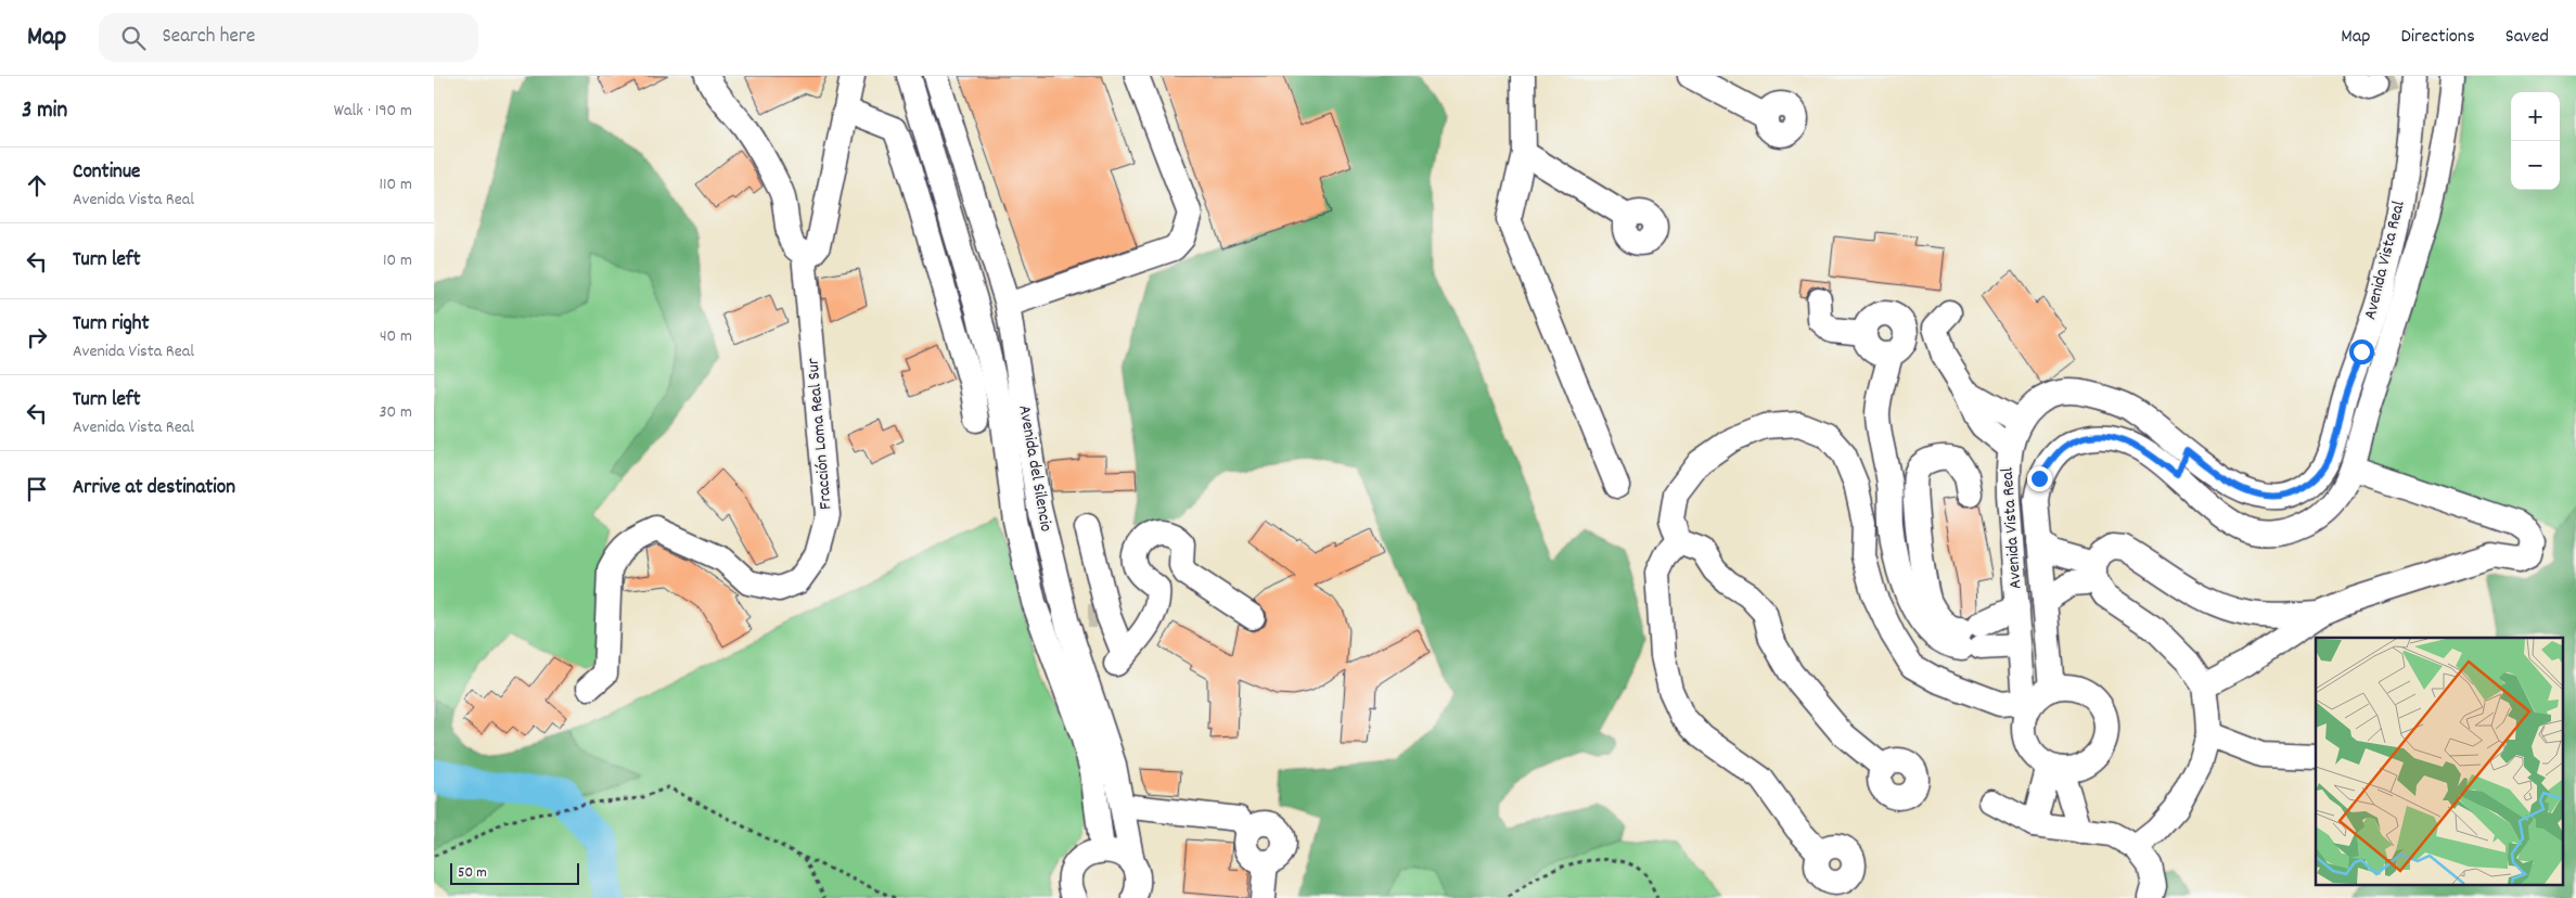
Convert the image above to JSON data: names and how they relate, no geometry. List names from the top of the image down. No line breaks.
{"streets":{"street":["Avenida Vista Real","Fracción Loma Real Sur","Avenida del Silencio"]},"scale_bar":"50 m","page":{"header":"Map","search":"Search here","nav":["Map","Directions","Saved"],"heading":["3 min","Walk · 190 m"],"map_buttons":["+","−"],"list":[["Continue","Avenida Vista Real","110 m"],["Turn left","10 m"],["Turn right","Avenida Vista Real","40 m"],["Turn left","Avenida Vista Real","30 m"],"Arrive at destination"],"scale":"50 m"}}
